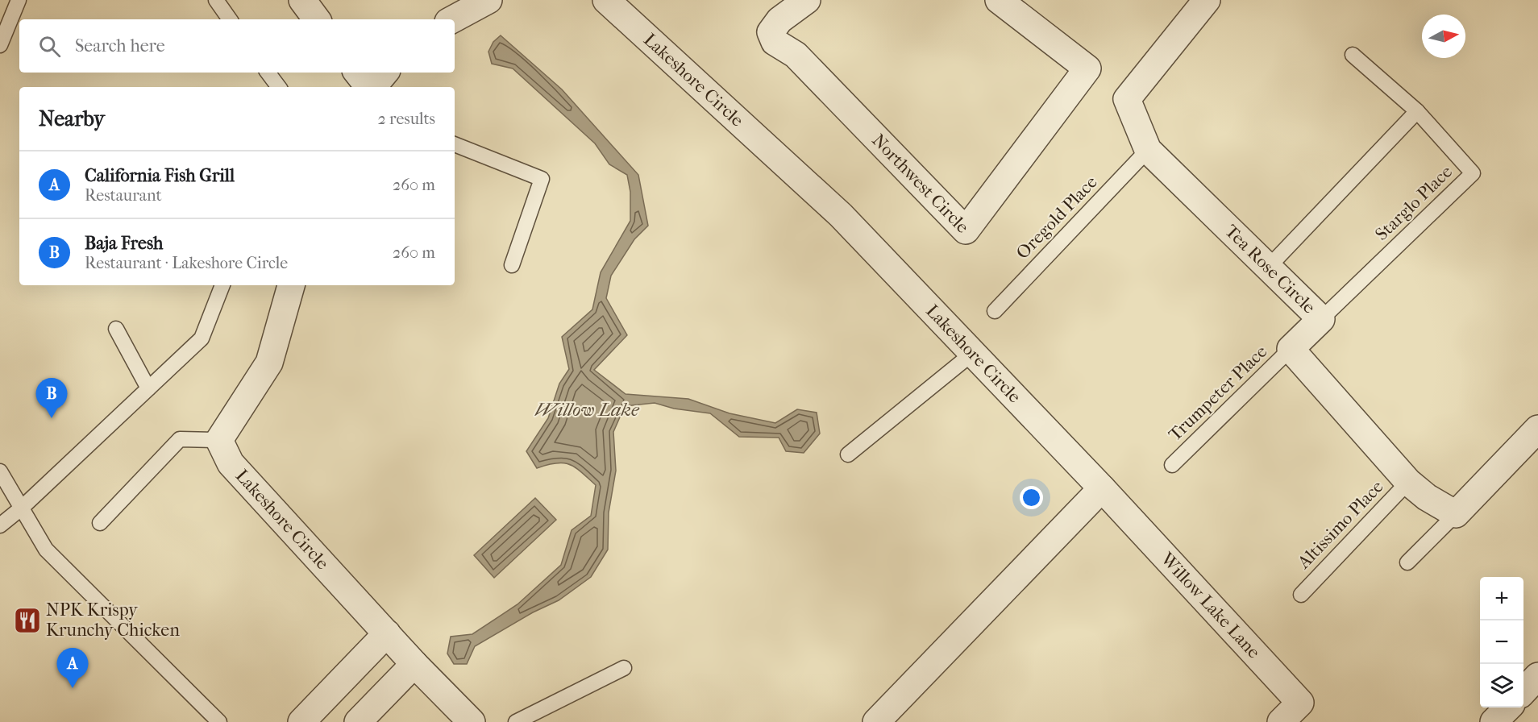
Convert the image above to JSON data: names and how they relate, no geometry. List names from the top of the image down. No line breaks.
{"streets":{"street":["Lakeshore Circle","Northwest Circle","Tea Rose Circle","Willow Lake Lane"],"lane":["Starglo Place","Oregold Place","Trumpeter Place","Altissimo Place"]},"crossings":[["Lakeshore Circle","Willow Lake Lane"],["Starglo Place","Tea Rose Circle"],["Oregold Place","Tea Rose Circle"],["Tea Rose Circle","Trumpeter Place"]],"water":["Willow Lake"],"places":{"restaurant":["NPK Krispy Krunchy Chicken"]},"north":"right","page":{"search":"Search here","heading":["Nearby","2 results"],"list":[{"mark":"A","name":"California Fish Grill","note":"Restaurant","value":"260 m"},{"mark":"B","name":"Baja Fresh","note":"Restaurant · Lakeshore Circle","value":"260 m"}],"pins":["B","A"],"map_buttons":["+","−"]}}
